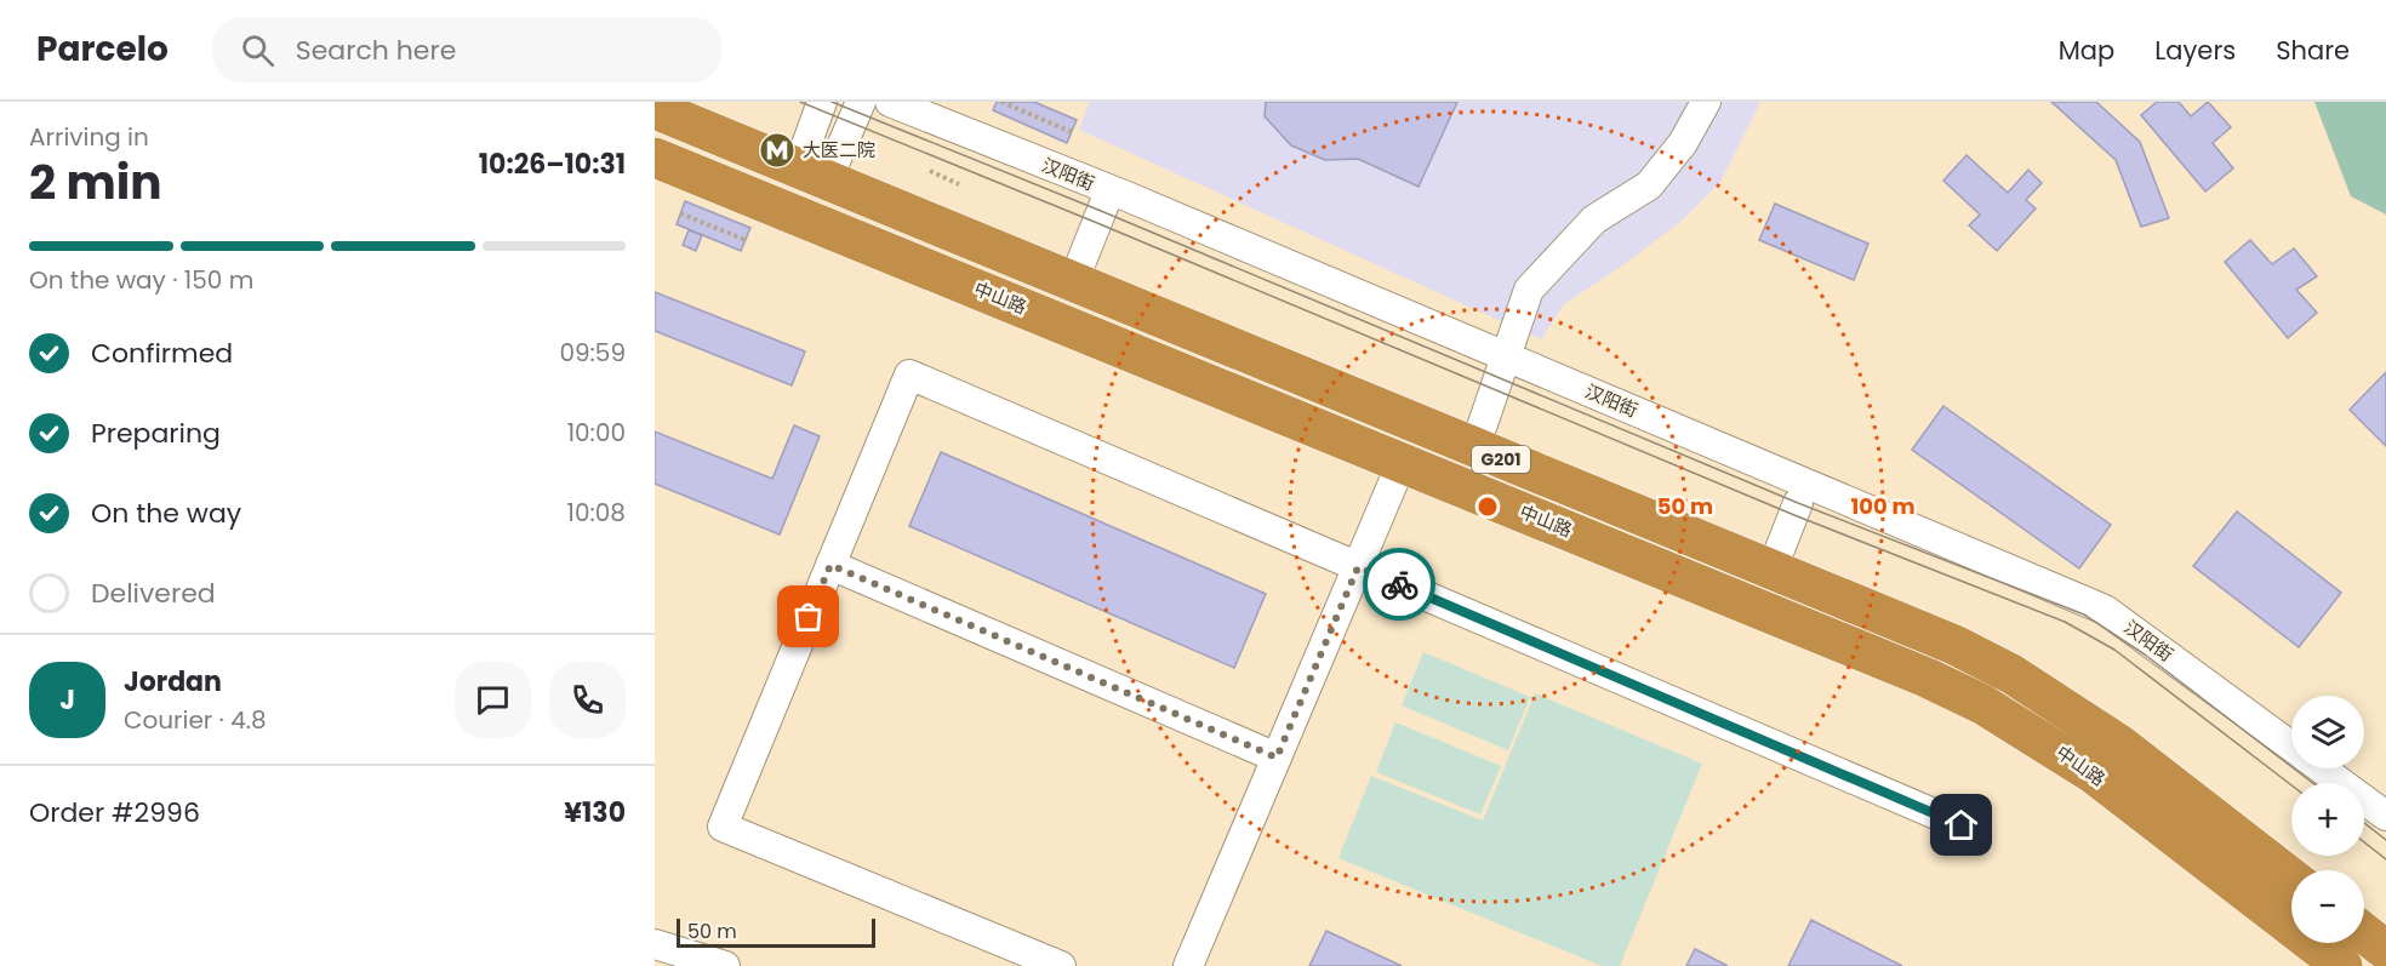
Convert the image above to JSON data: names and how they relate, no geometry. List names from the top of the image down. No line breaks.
{"streets":{"highway":["中山路","G201"],"street":["汉阳街"]},"places":{"metro station":["大医二院"]},"scale_bar":"50 m","page":{"header":"Parcelo","search":"Search here","nav":["Map","Layers","Share"],"heading":["2 min","Arriving in","10:26–10:31"],"panel":["Jordan","Courier · 4.8","Order #2996","¥130"],"bar":"On the way · 150 m","list":[["Confirmed","09:59"],["Preparing","10:00"],["On the way","10:08"],"Delivered"],"round":"J","map_buttons":["+","−"],"scale":"50 m"},"rings":["50 m","100 m"]}
